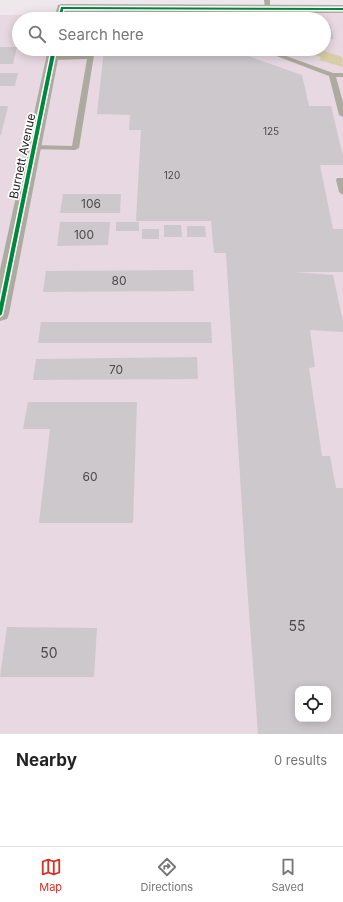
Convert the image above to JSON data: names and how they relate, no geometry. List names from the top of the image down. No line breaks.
{"streets":{"street":["Burnett Avenue"]},"house_numbers":["125","120","106","100","80","70","60","55","50"],"page":{"search":"Search here","heading":["Nearby","0 results"],"nav":["Map","Directions","Saved"]}}
